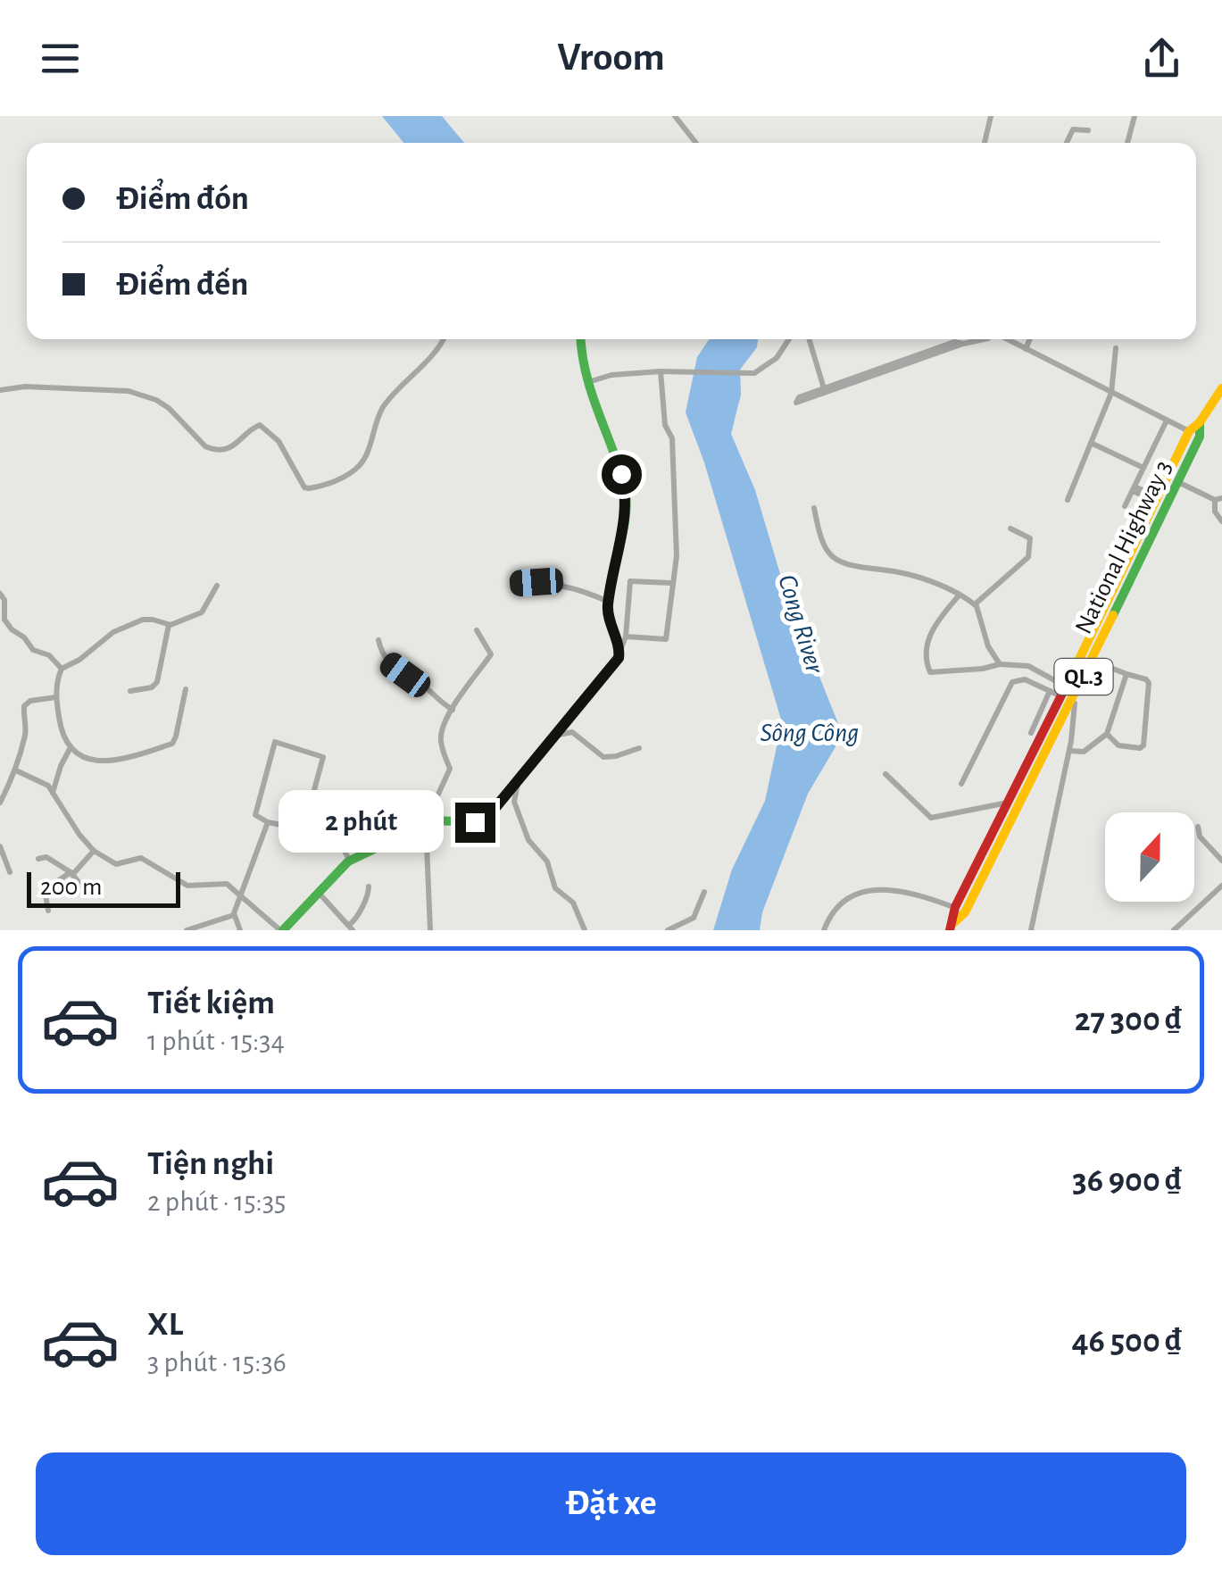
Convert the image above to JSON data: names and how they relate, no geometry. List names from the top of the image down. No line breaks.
{"streets":{"main road":["National Highway 3","QL.3"]},"water":["Cong River","Sông Công"],"scale_bar":"200 m","north":"top","page":{"header":"Vroom","banner":["Điểm đón","Điểm đến"],"bubble":"2 phút","scale":"200 m","list":[{"name":"Tiết kiệm","note":"1 phút · 15:34","value":"27 300 ₫"},{"name":"Tiện nghi","note":"2 phút · 15:35","value":"36 900 ₫"},{"name":"XL","note":"3 phút · 15:36","value":"46 500 ₫"}],"buttons":"Đặt xe"}}
